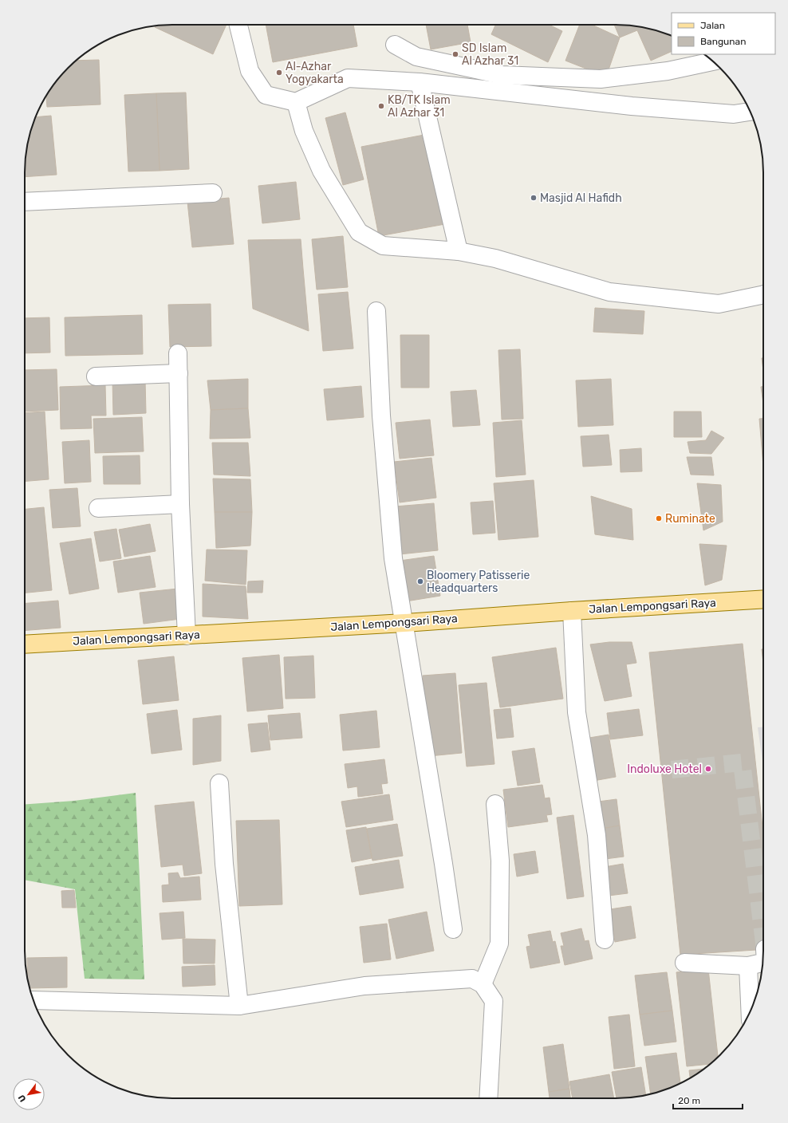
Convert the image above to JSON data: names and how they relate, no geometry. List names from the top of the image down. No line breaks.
{"streets":{"main road":["Jalan Lempongsari Raya"]},"places":["SD Islam Al Azhar 31","Al-Azhar Yogyakarta","KB/TK Islam Al Azhar 31","Masjid Al Hafidh","Ruminate","Bloomery Patisserie Headquarters","Indoluxe Hotel"],"legend":["Jalan","Bangunan"],"scale_bar":"20 m","north":"bottom left"}
